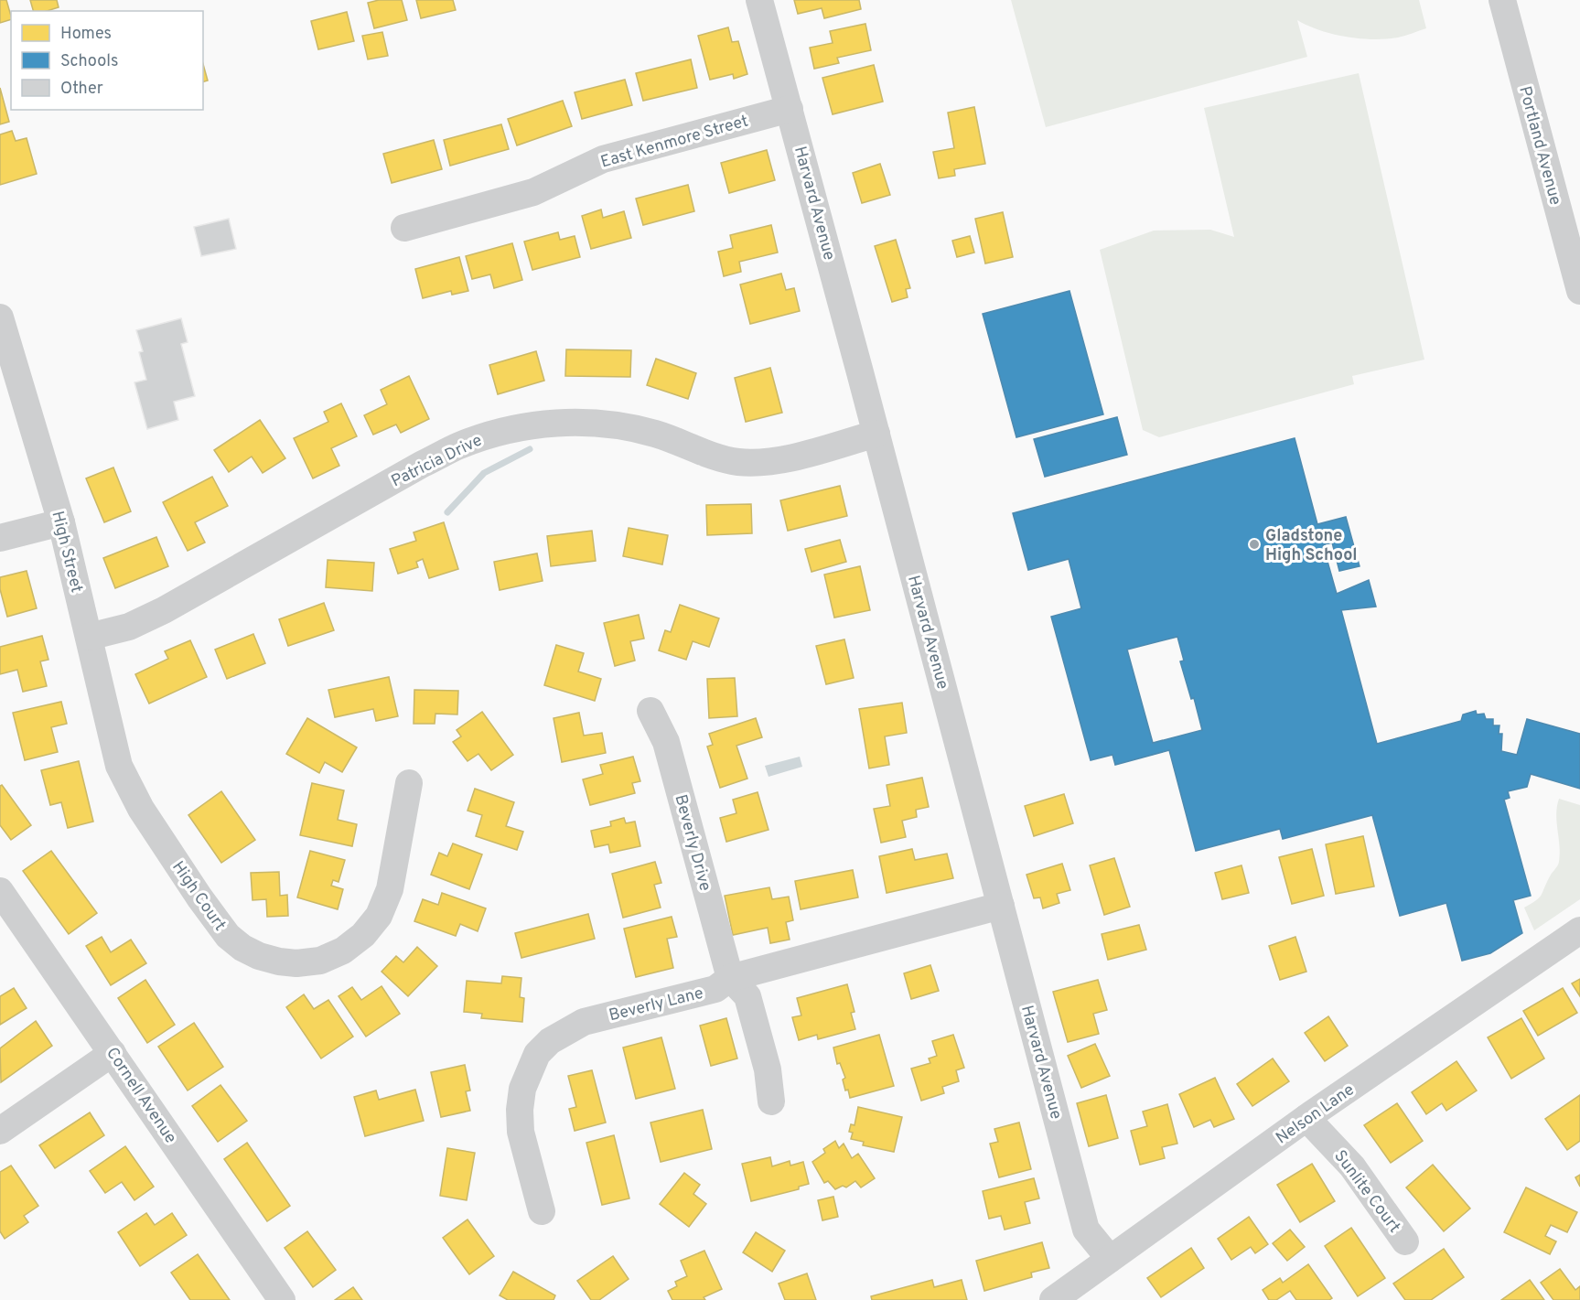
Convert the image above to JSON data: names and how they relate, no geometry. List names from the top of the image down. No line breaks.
{"streets":{"street":["East Kenmore Street","Portland Avenue","Harvard Avenue","Patricia Drive","High Street","Beverly Drive","High Court","Beverly Lane","Cornell Avenue","Nelson Lane","Sunlite Court"]},"crossings":[["East Kenmore Street","Harvard Avenue"],["Harvard Avenue","Patricia Drive"],["Harvard Avenue","Beverly Lane"],["Harvard Avenue","Nelson Lane"],["Patricia Drive","High Street"],["High Street","High Court"],["Beverly Drive","Beverly Lane"],["Nelson Lane","Sunlite Court"]],"places":["Gladstone High School"],"legend":["Homes","Schools","Other"]}
